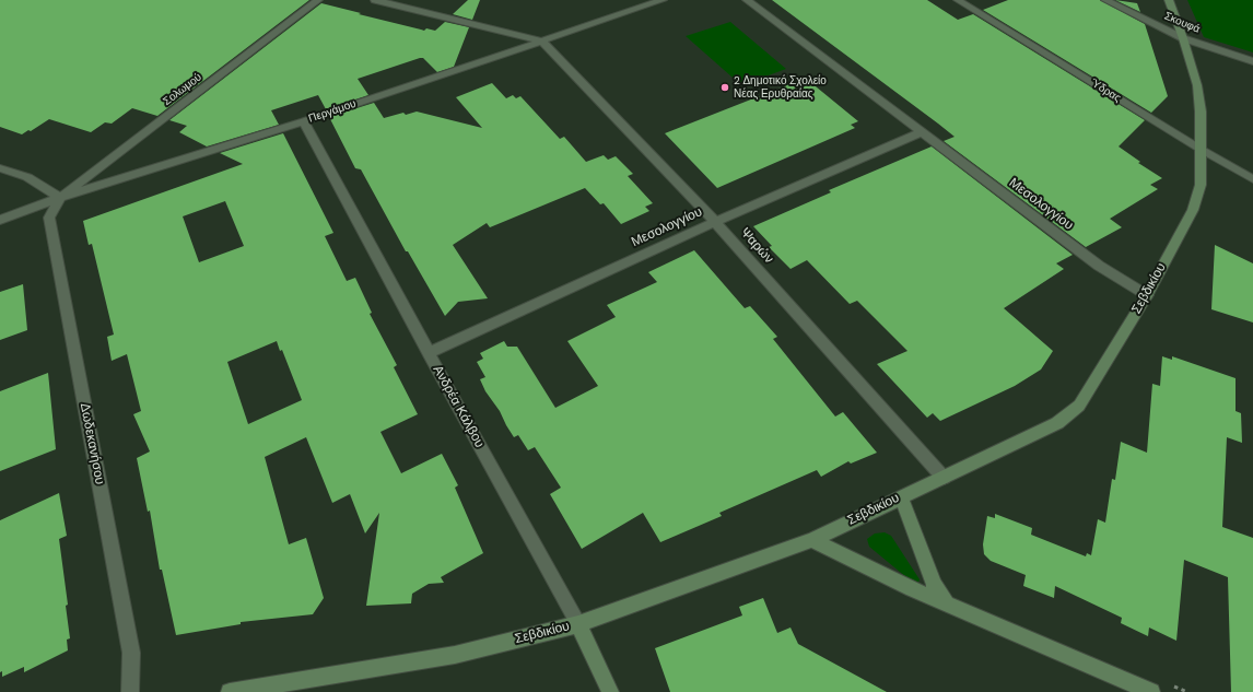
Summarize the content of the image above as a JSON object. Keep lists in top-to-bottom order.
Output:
{
  "streets": {
    "street": [
      "Σκουφά",
      "Σολωμού",
      "Ύδρας",
      "Περγάμου",
      "Μεσολογγίου",
      "Ψαρών",
      "Σεβδικίου",
      "Ανδρέα Κάλβου",
      "Δωδεκανήσου"
    ]
  },
  "crossings": [
    ["Σκουφά", "Σεβδικίου"],
    ["Σολωμού", "Περγάμου"],
    ["Σολωμού", "Δωδεκανήσου"],
    ["Ύδρας", "Σεβδικίου"],
    ["Περγάμου", "Ψαρών"],
    ["Περγάμου", "Ανδρέα Κάλβου"],
    ["Περγάμου", "Δωδεκανήσου"],
    ["Μεσολογγίου", "Ψαρών"],
    ["Μεσολογγίου", "Σεβδικίου"],
    ["Μεσολογγίου", "Ανδρέα Κάλβου"],
    ["Ψαρών", "Σεβδικίου"],
    ["Σεβδικίου", "Ανδρέα Κάλβου"]
  ],
  "places": ["2 Δημοτικό Σχολείο Νέας Ερυθραίας"]
}
